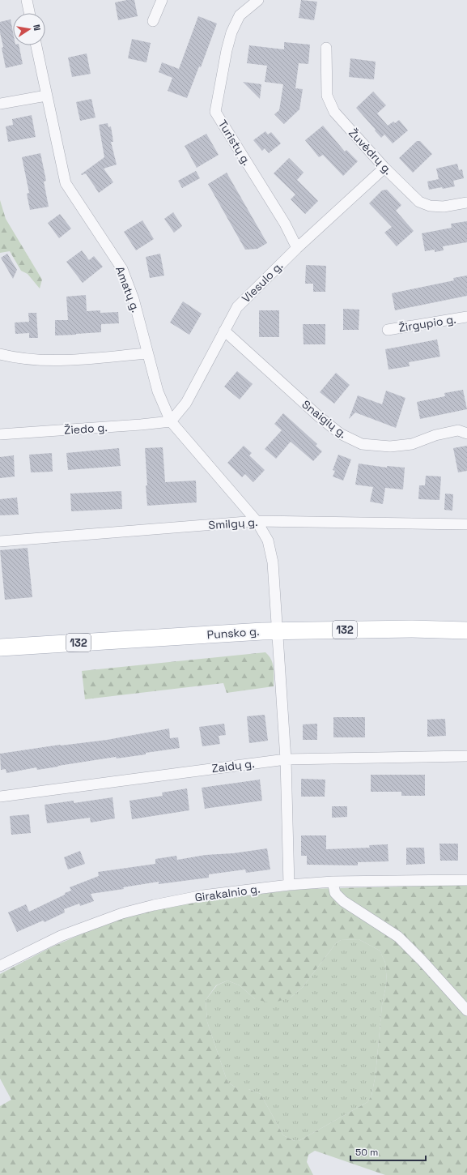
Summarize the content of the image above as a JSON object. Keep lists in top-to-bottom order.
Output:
{
  "streets": {
    "main road": ["132", "Punsko g."],
    "street": [
      "Turistų g.",
      "Žuvėdrų g.",
      "Viesulo g.",
      "Amatų g.",
      "Žirgupio g.",
      "Snaigių g.",
      "Žiedo g.",
      "Smilgų g.",
      "Zaidų g.",
      "Girakalnio g."
    ]
  },
  "crossings": [
    ["Turistų g.", "Viesulo g."],
    ["Žuvėdrų g.", "Viesulo g."],
    ["Viesulo g.", "Amatų g."],
    ["Viesulo g.", "Snaigių g."],
    ["Viesulo g.", "Žiedo g."],
    ["Amatų g.", "Žiedo g."],
    ["Amatų g.", "Smilgų g."],
    ["Amatų g.", "Punsko g."],
    ["Amatų g.", "Zaidų g."],
    ["Amatų g.", "Girakalnio g."]
  ],
  "scale_bar": "50 m",
  "north": "right"
}
